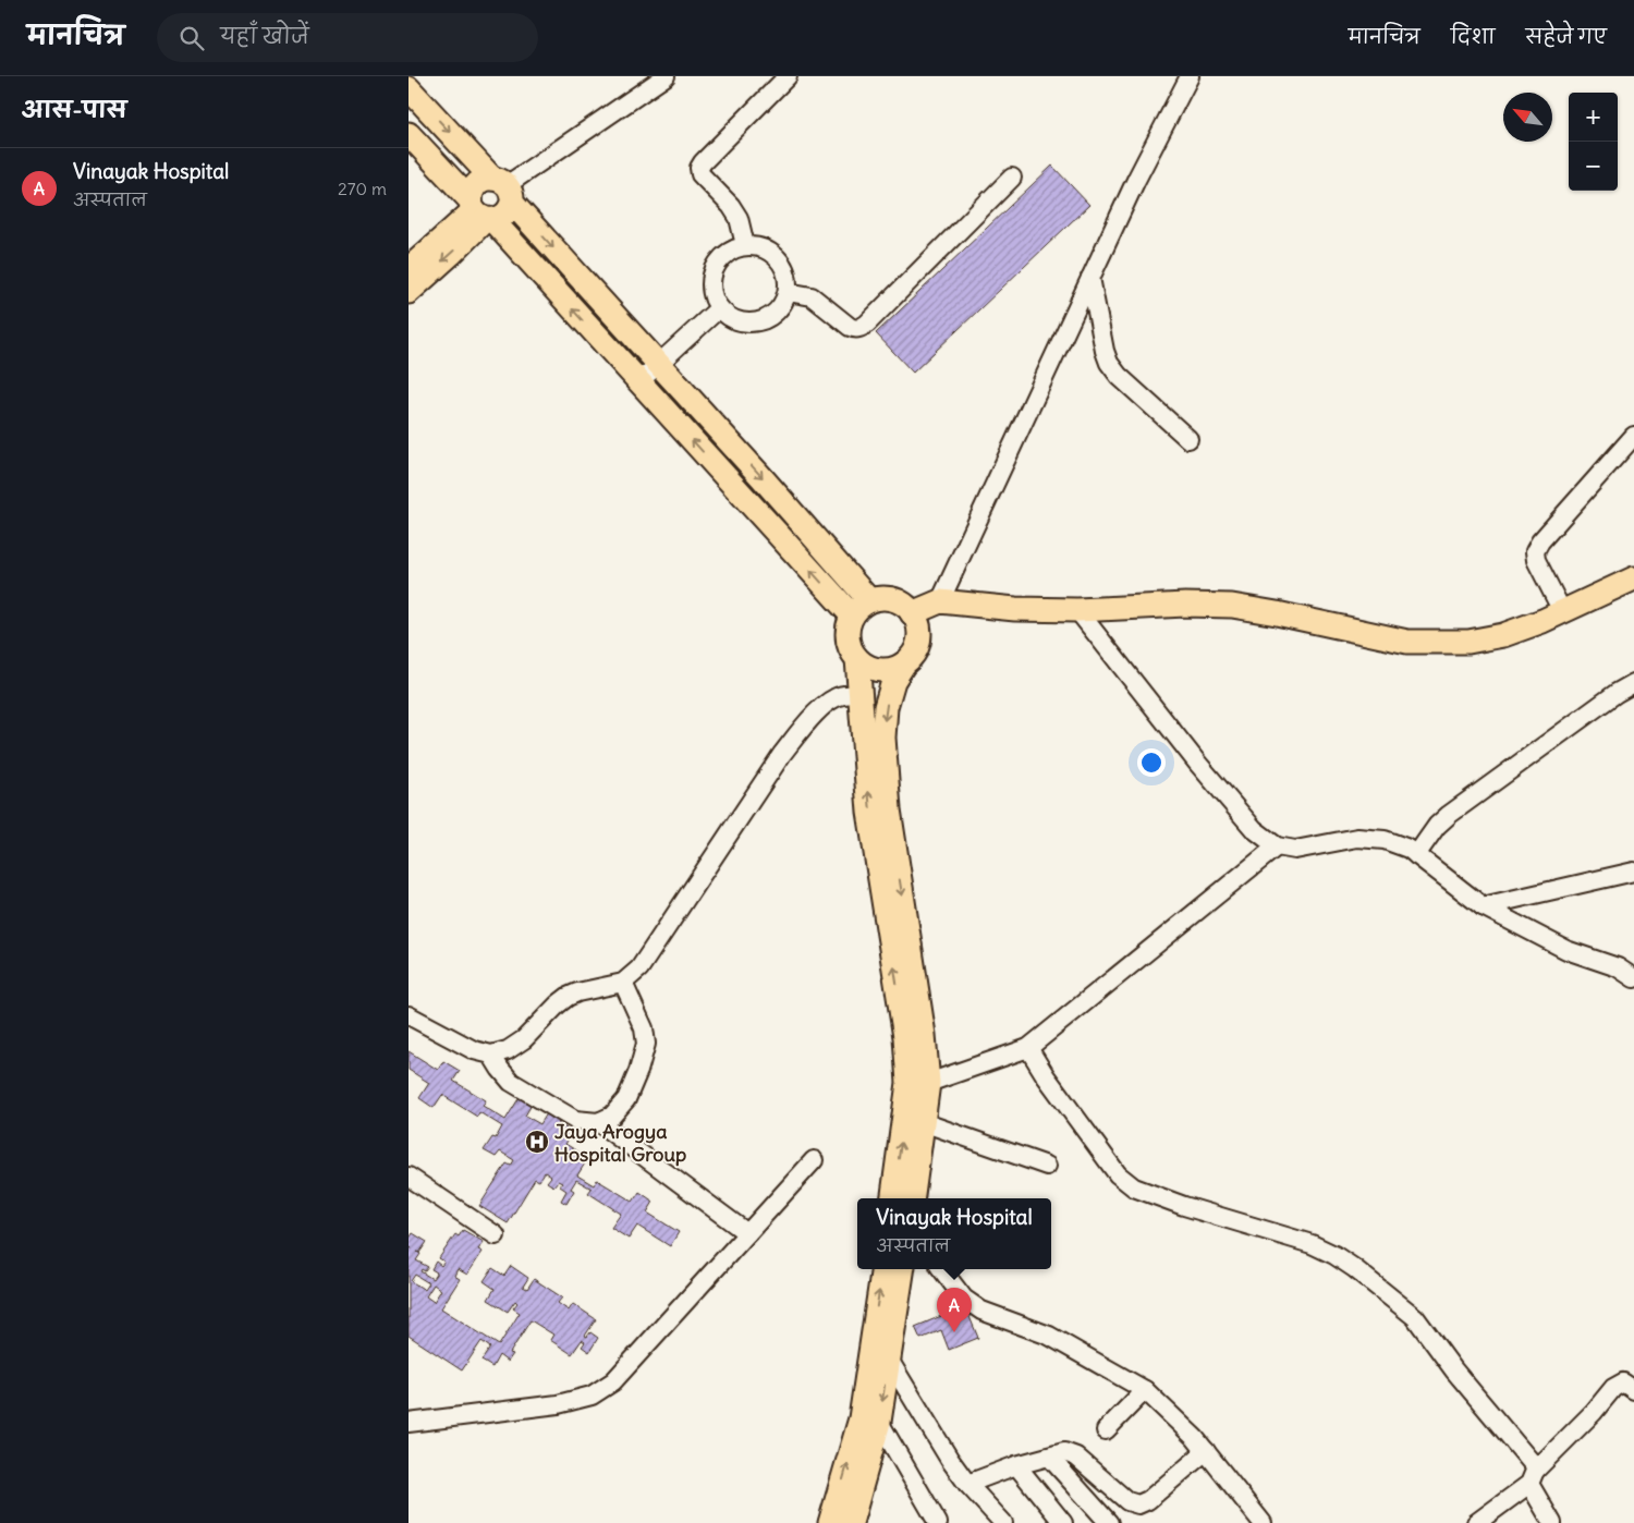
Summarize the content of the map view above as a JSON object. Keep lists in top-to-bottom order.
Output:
{
  "places": {
    "hospital": ["Jaya Arogya Hospital Group"]
  },
  "north": "top left",
  "page": {
    "header": "मानचित्र",
    "search": "यहाँ खोजें",
    "nav": ["मानचित्र", "दिशा", "सहेजे गए"],
    "heading": "आस-पास",
    "map_buttons": ["+", "−"],
    "list": [
      {
        "mark": "A",
        "name": "Vinayak Hospital",
        "note": "अस्पताल",
        "value": "270 m"
      }
    ],
    "popup": ["Vinayak Hospital", "अस्पताल"],
    "pins": "A"
  }
}
